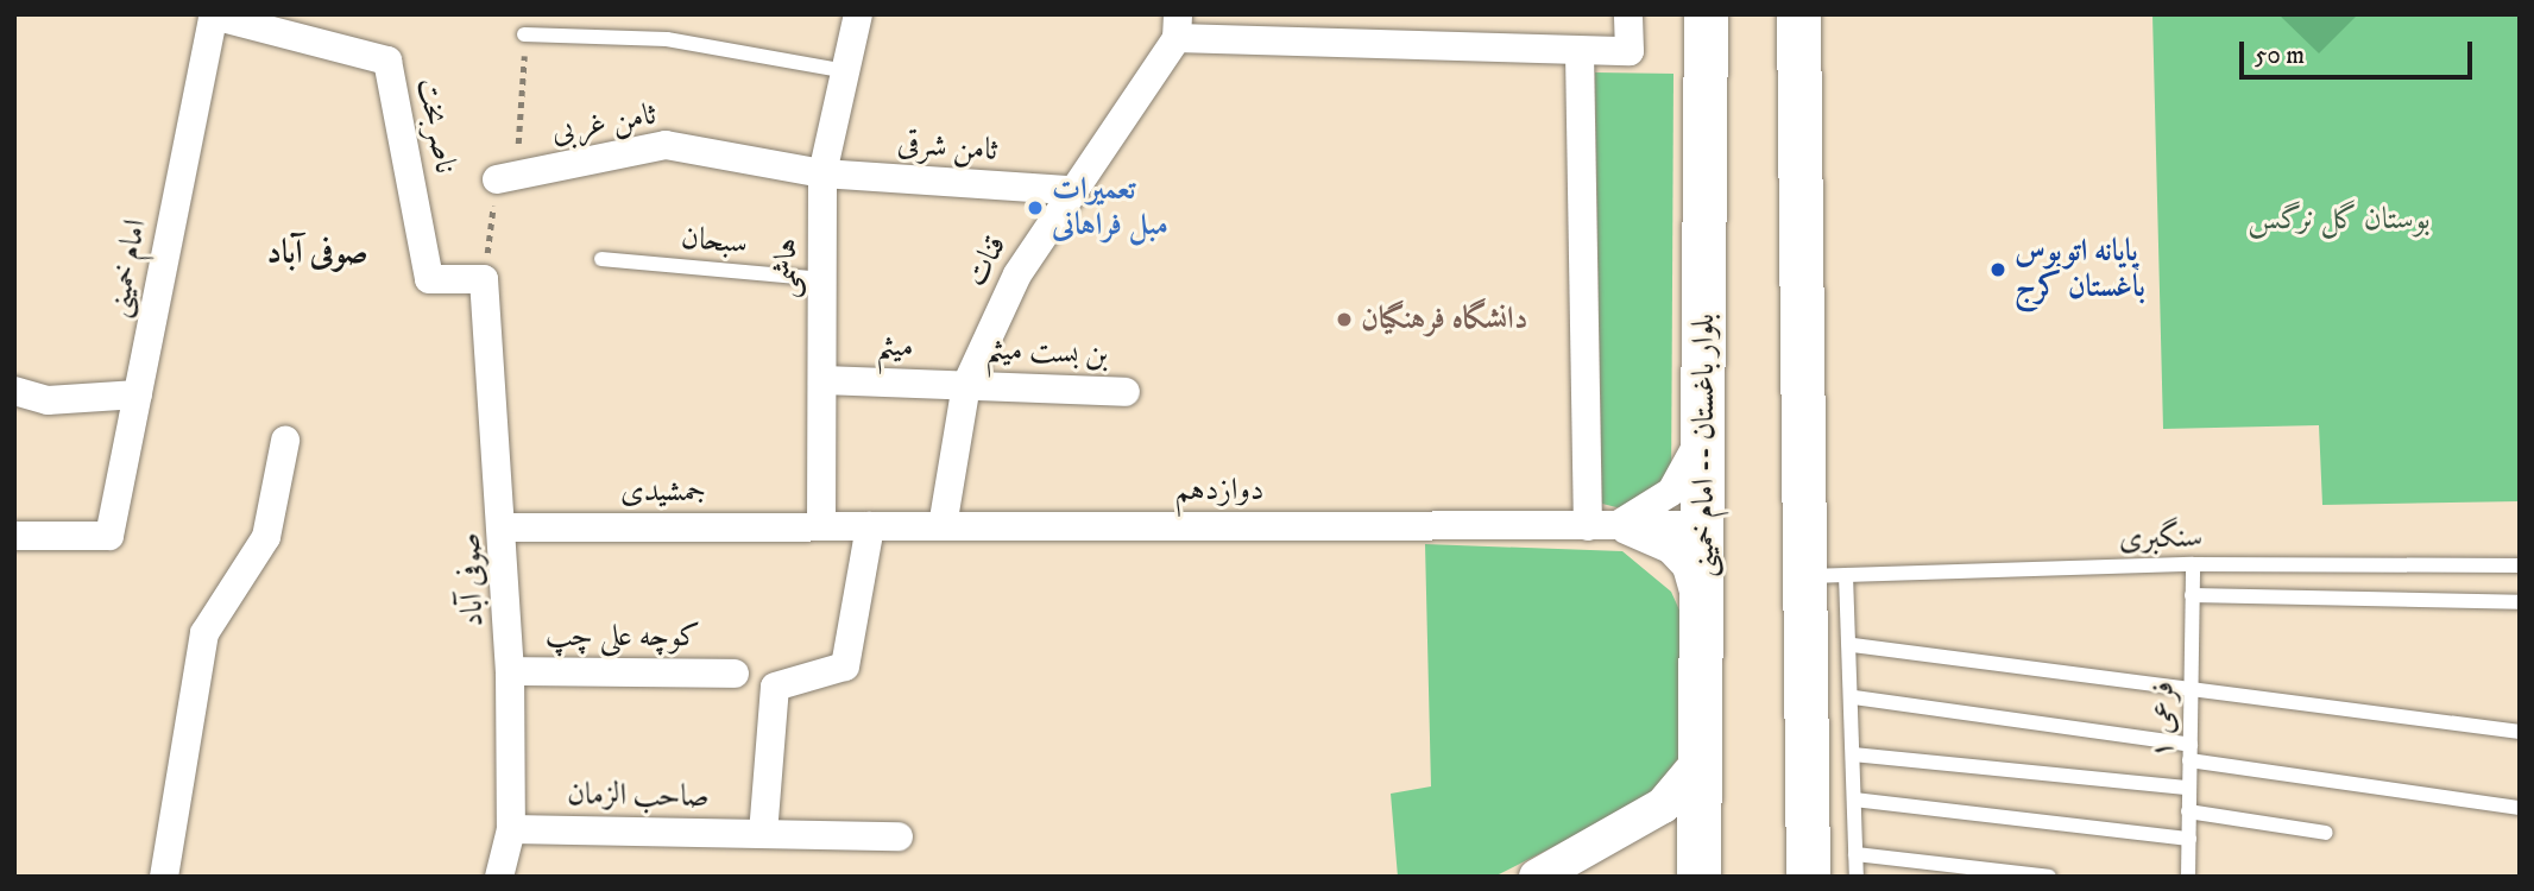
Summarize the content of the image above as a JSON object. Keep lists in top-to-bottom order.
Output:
{
  "streets": {
    "main road": ["بلوار باغستان -- امام خمینی"],
    "street": [
      "ثامن غربی",
      "ناصربخت",
      "ثامن شرقی",
      "قنات",
      "امام خمینی",
      "هاشمی",
      "میثم",
      "بن بست میثم",
      "دوازدهم",
      "جمشیدی",
      "صوفی آباد",
      "کوچه علی چپ",
      "صاحب الزمان"
    ],
    "lane": ["سبحان", "سنگبری", "۱ فرعی"]
  },
  "crossings": [
    ["ثامن غربی", "ثامن شرقی"],
    ["ثامن غربی", "هاشمی"],
    ["ناصربخت", "امام خمینی"],
    ["ناصربخت", "صوفی آباد"],
    ["ثامن شرقی", "قنات"],
    ["ثامن شرقی", "هاشمی"],
    ["سبحان", "هاشمی"],
    ["قنات", "میثم"],
    ["قنات", "بن بست میثم"],
    ["قنات", "دوازدهم"],
    ["هاشمی", "میثم"],
    ["هاشمی", "دوازدهم"],
    ["هاشمی", "جمشیدی"],
    ["میثم", "بن بست میثم"],
    ["بلوار باغستان -- امام خمینی", "دوازدهم"],
    ["دوازدهم", "جمشیدی"],
    ["جمشیدی", "صوفی آباد"],
    ["سنگبری", "۱ فرعی"],
    ["صوفی آباد", "کوچه علی چپ"],
    ["صوفی آباد", "صاحب الزمان"]
  ],
  "districts": ["صوفی آباد"],
  "parks": ["بوستان گل نرگس"],
  "places": ["تعمیرات مبل فراهانی", "پایانه اتوبوس باغستان کرج", "دانشگاه فرهنگیان"],
  "scale_bar": "50 m"
}
